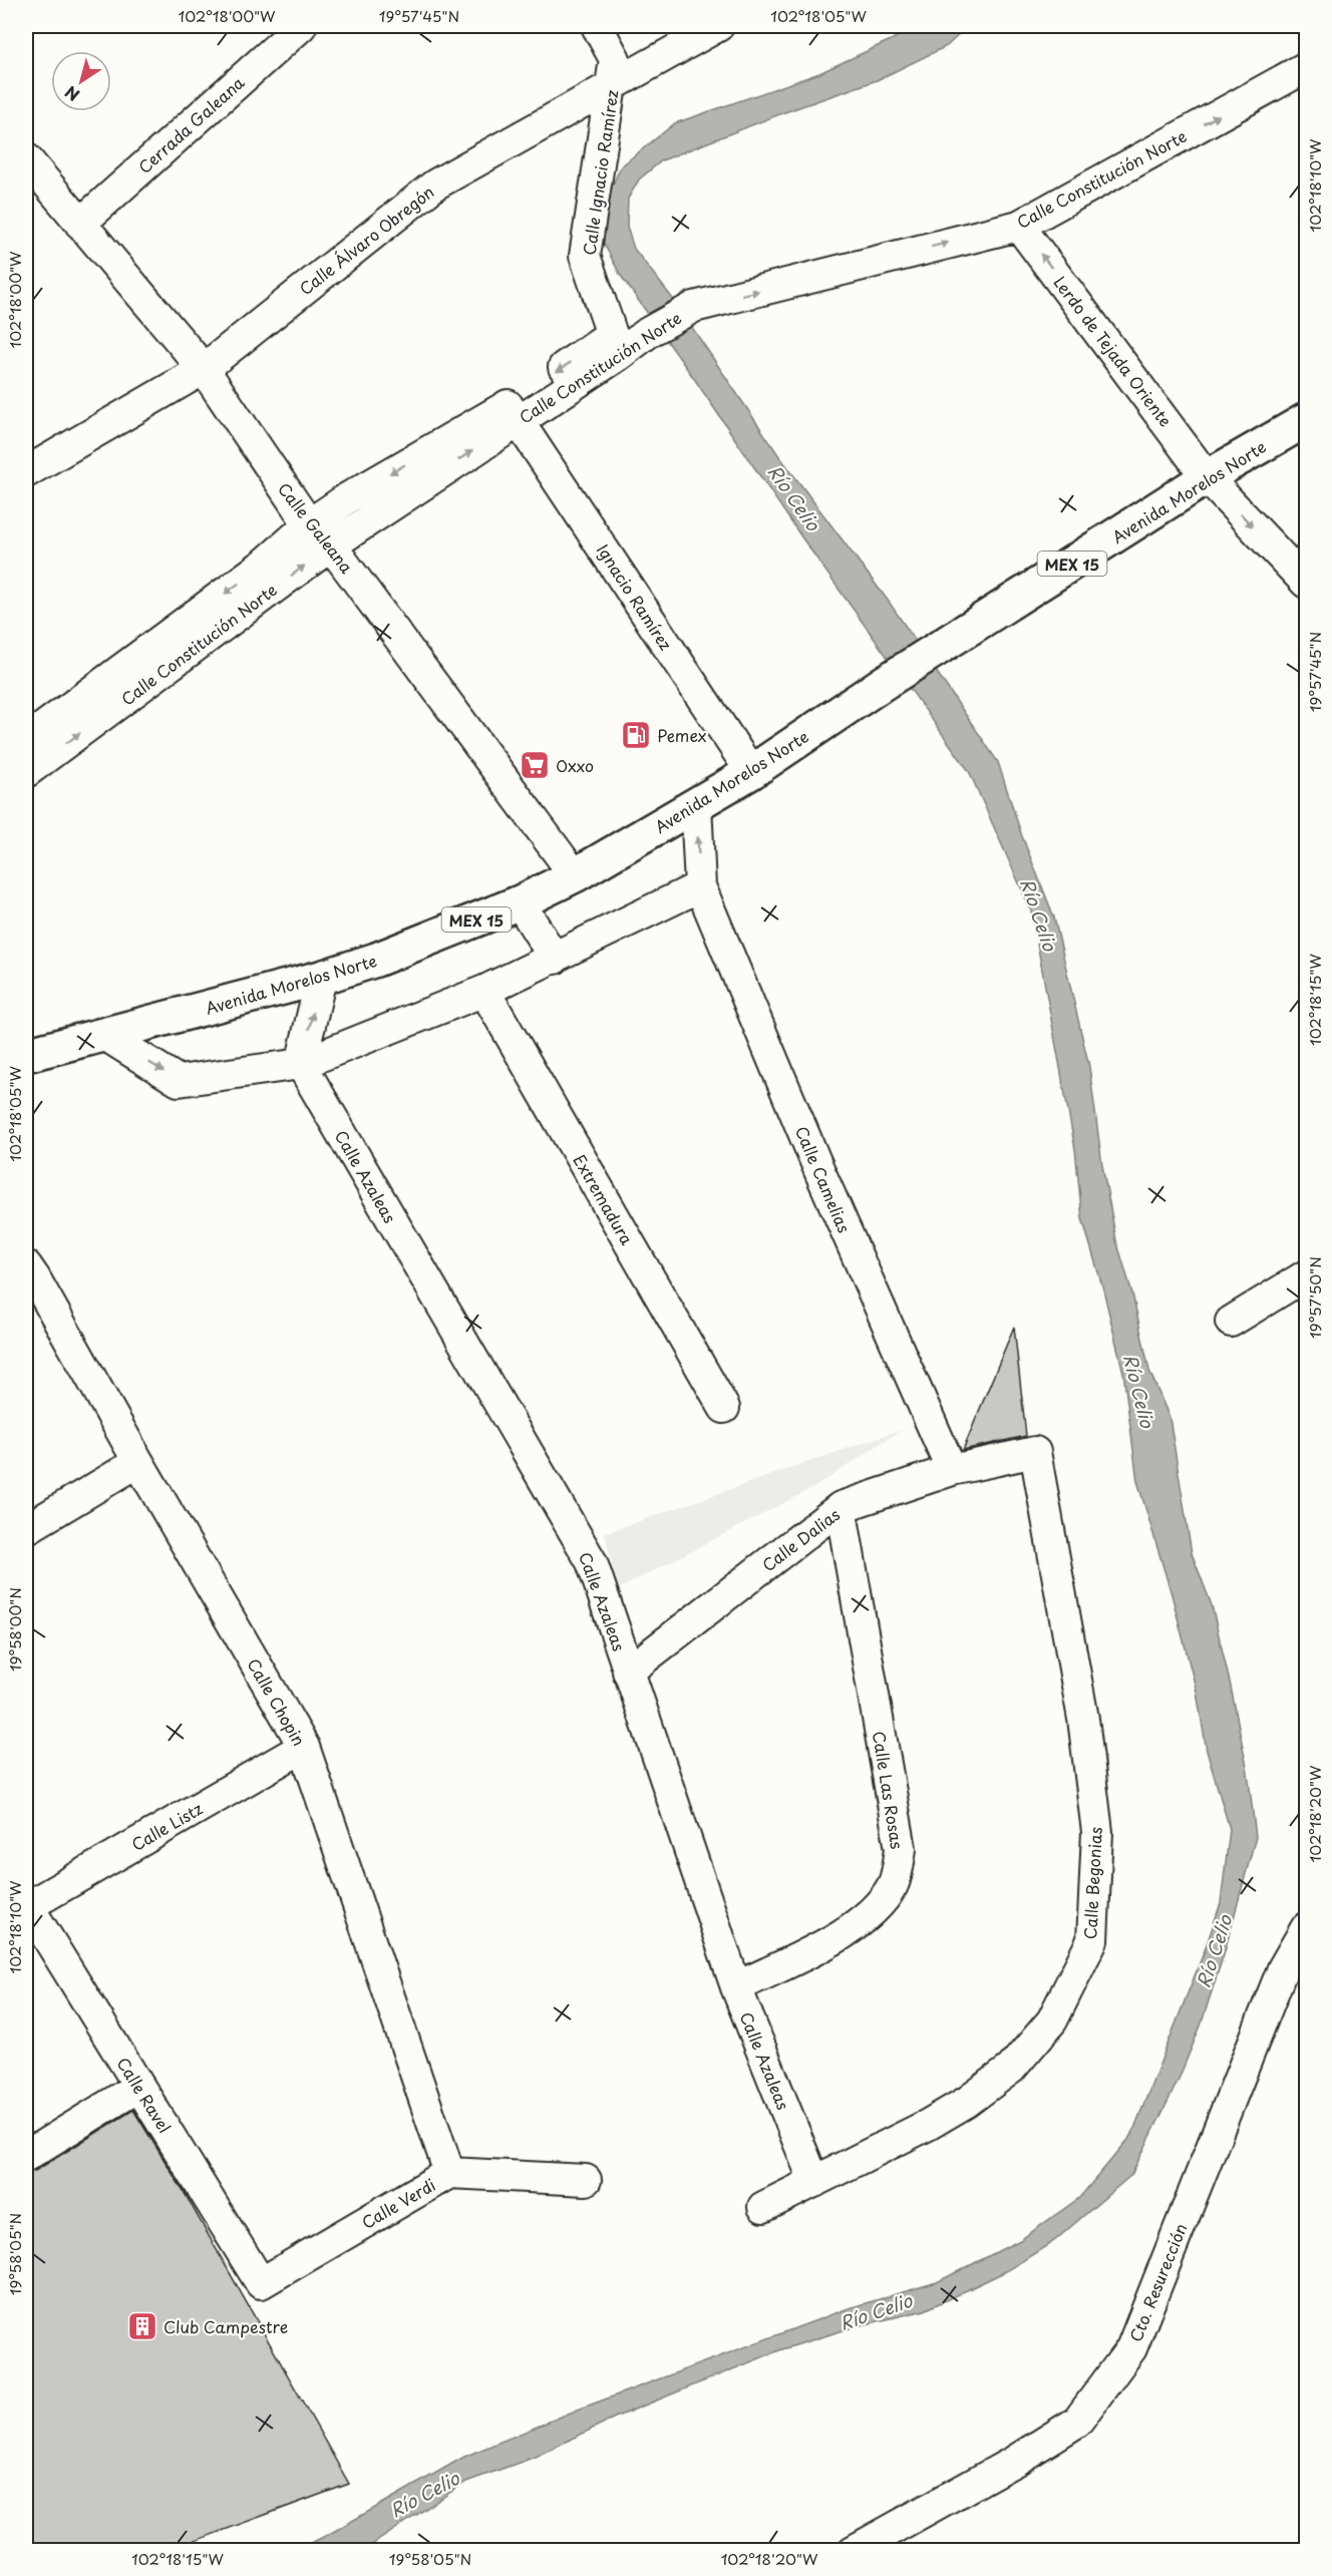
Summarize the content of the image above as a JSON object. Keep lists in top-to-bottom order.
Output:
{
  "streets": {
    "main road": ["Avenida Morelos Norte", "MEX 15"],
    "street": [
      "Cerrada Galeana",
      "Calle Ignacio Ramírez",
      "Calle Constitución Norte",
      "Calle Álvaro Obregón",
      "Lerdo de Tejada Oriente",
      "Calle Galeana",
      "Ignacio Ramírez",
      "Calle Azaleas",
      "Calle Camelias",
      "Extremadura",
      "Calle Dalias",
      "Calle Chopin",
      "Calle Las Rosas",
      "Calle Listz",
      "Calle Begonias",
      "Calle Ravel",
      "Calle Verdi",
      "Cto. Resurección"
    ]
  },
  "crossings": [
    ["Cerrada Galeana", "Calle Galeana"],
    ["Calle Ignacio Ramírez", "Calle Constitución Norte"],
    ["Calle Ignacio Ramírez", "Calle Álvaro Obregón"],
    ["Calle Constitución Norte", "Lerdo de Tejada Oriente"],
    ["Calle Constitución Norte", "Calle Galeana"],
    ["Calle Constitución Norte", "Ignacio Ramírez"],
    ["Calle Álvaro Obregón", "Calle Galeana"],
    ["Lerdo de Tejada Oriente", "Avenida Morelos Norte"],
    ["Avenida Morelos Norte", "Calle Galeana"],
    ["Avenida Morelos Norte", "Ignacio Ramírez"],
    ["Avenida Morelos Norte", "Calle Camelias"],
    ["Calle Azaleas", "Calle Dalias"],
    ["Calle Azaleas", "Calle Las Rosas"],
    ["Calle Azaleas", "Calle Begonias"],
    ["Calle Camelias", "Calle Dalias"],
    ["Calle Dalias", "Calle Las Rosas"],
    ["Calle Dalias", "Calle Begonias"],
    ["Calle Chopin", "Calle Listz"],
    ["Calle Chopin", "Calle Verdi"],
    ["Calle Listz", "Calle Ravel"],
    ["Calle Ravel", "Calle Verdi"]
  ],
  "water": ["Río Celio"],
  "places": {
    "fuel station": ["Pemex"],
    "supermarket": ["Oxxo"],
    "building": ["Club Campestre"]
  },
  "north": "bottom left",
  "coordinates": [
    "102°18'00\"W",
    "19°57'45\"N",
    "102°18'05\"W",
    "102°18'10\"W",
    "102°18'15\"W",
    "19°57'50\"N",
    "19°58'00\"N",
    "102°18'20\"W",
    "19°58'05\"N"
  ]
}
